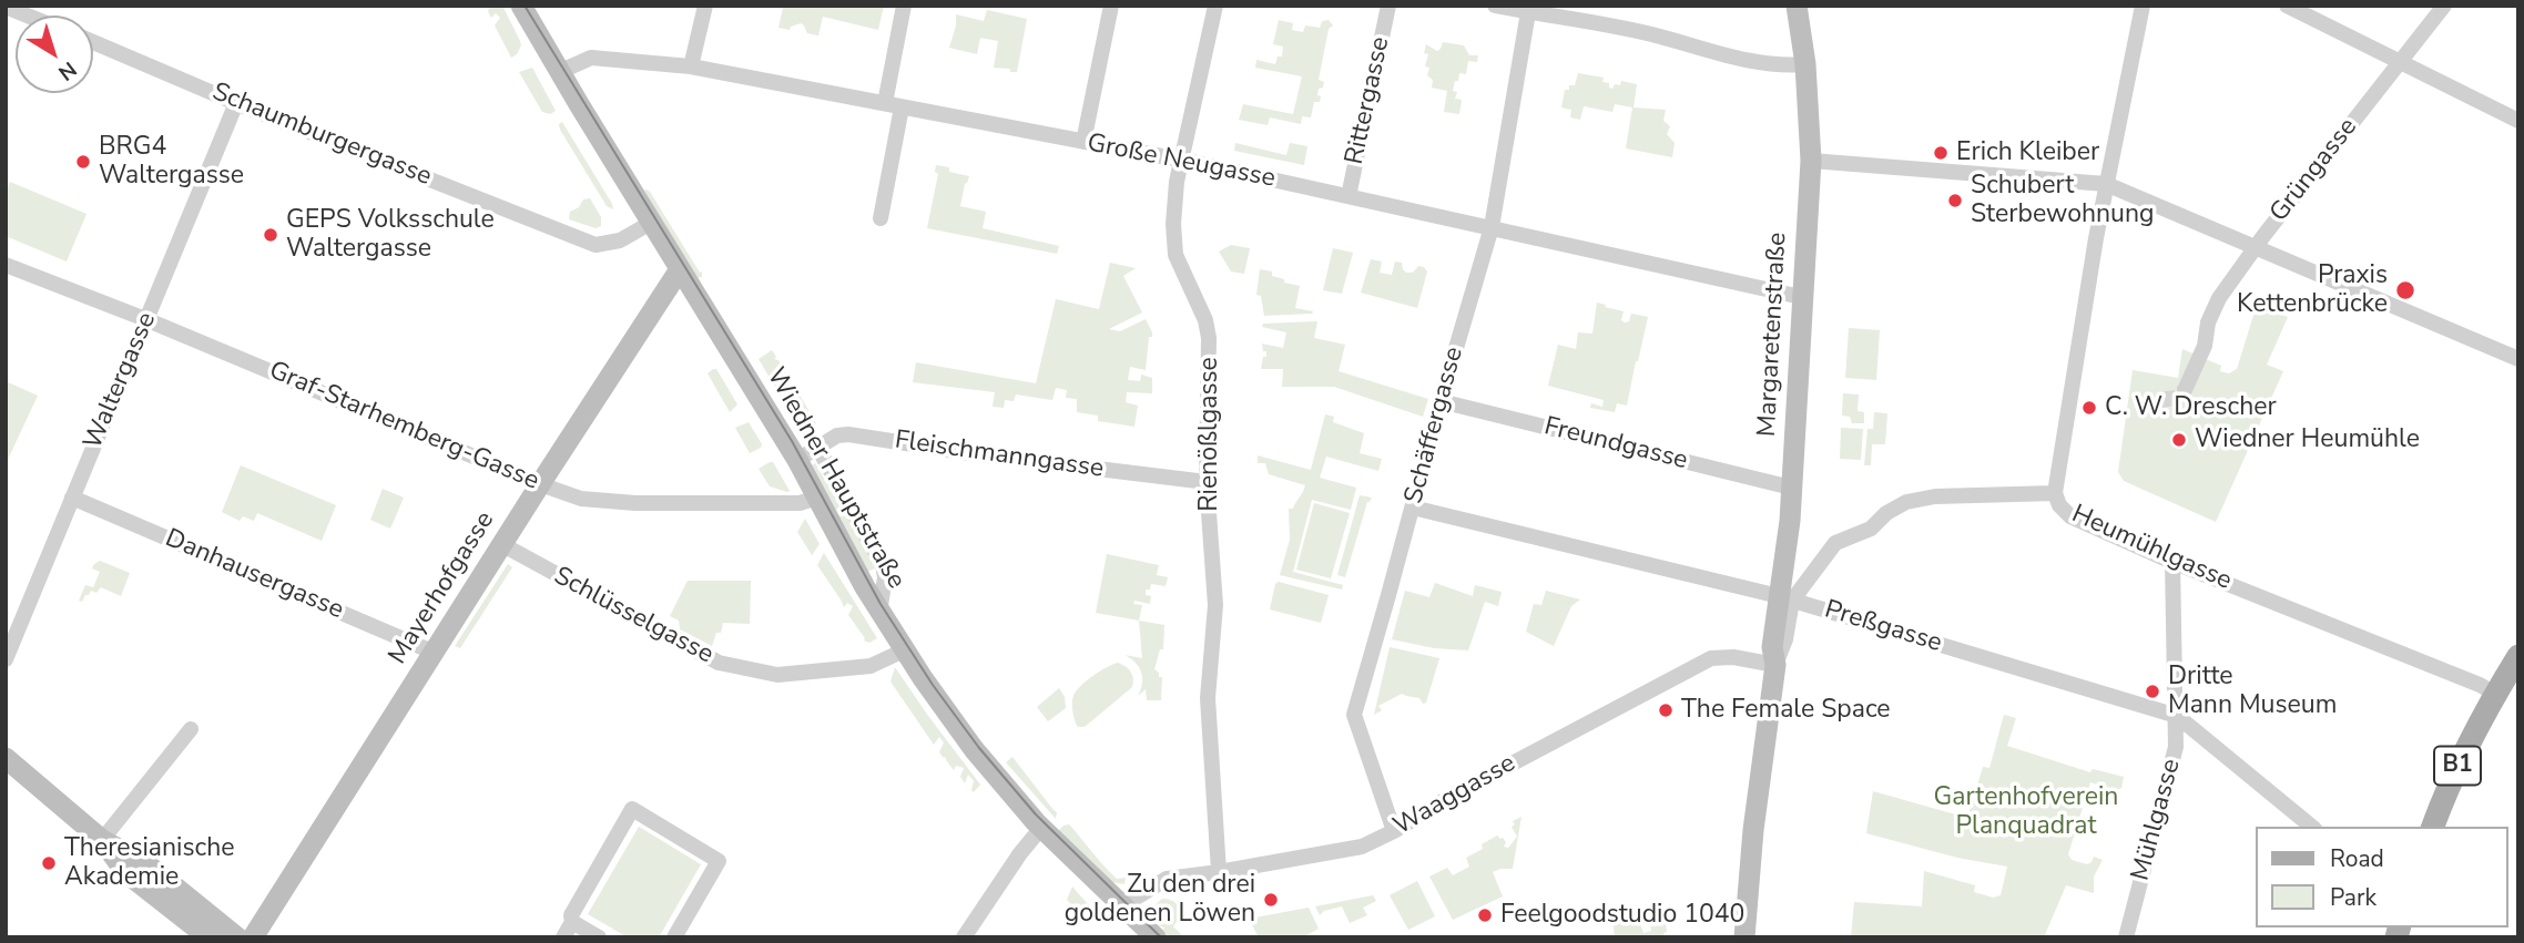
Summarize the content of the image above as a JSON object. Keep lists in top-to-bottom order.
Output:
{
  "streets": {
    "main road": ["B1"],
    "street": [
      "Rittergasse",
      "Schaumburgergasse",
      "Große Neugasse",
      "Grüngasse",
      "Margaretenstraße",
      "Waltergasse",
      "Schäffergasse",
      "Graf-Starhemberg-Gasse",
      "Rienößlgasse",
      "Freundgasse",
      "Fleischmanngasse",
      "Wiedner Hauptstraße",
      "Heumühlgasse",
      "Danhausergasse",
      "Mayerhofgasse",
      "Schlüsselgasse",
      "Preßgasse",
      "Waaggasse",
      "Mühlgasse"
    ]
  },
  "crossings": [
    ["Rittergasse", "Große Neugasse"],
    ["Schaumburgergasse", "Waltergasse"],
    ["Schaumburgergasse", "Wiedner Hauptstraße"],
    ["Große Neugasse", "Margaretenstraße"],
    ["Große Neugasse", "Schäffergasse"],
    ["Große Neugasse", "Rienößlgasse"],
    ["Große Neugasse", "Wiedner Hauptstraße"],
    ["Margaretenstraße", "Freundgasse"],
    ["Margaretenstraße", "Heumühlgasse"],
    ["Margaretenstraße", "Preßgasse"],
    ["Margaretenstraße", "Waaggasse"],
    ["Waltergasse", "Graf-Starhemberg-Gasse"],
    ["Waltergasse", "Danhausergasse"],
    ["Schäffergasse", "Freundgasse"],
    ["Schäffergasse", "Preßgasse"],
    ["Schäffergasse", "Waaggasse"],
    ["Graf-Starhemberg-Gasse", "Wiedner Hauptstraße"],
    ["Graf-Starhemberg-Gasse", "Mayerhofgasse"],
    ["Rienößlgasse", "Fleischmanngasse"],
    ["Rienößlgasse", "Waaggasse"],
    ["Fleischmanngasse", "Wiedner Hauptstraße"],
    ["Wiedner Hauptstraße", "Mayerhofgasse"],
    ["Wiedner Hauptstraße", "Schlüsselgasse"],
    ["Wiedner Hauptstraße", "Waaggasse"],
    ["Heumühlgasse", "Preßgasse"],
    ["Heumühlgasse", "B1"],
    ["Heumühlgasse", "Mühlgasse"],
    ["Danhausergasse", "Mayerhofgasse"],
    ["Mayerhofgasse", "Schlüsselgasse"],
    ["Preßgasse", "Mühlgasse"]
  ],
  "parks": ["Gartenhofverein Planquadrat"],
  "places": [
    "Erich Kleiber",
    "BRG4 Waltergasse",
    "Schubert Sterbewohnung",
    "GEPS Volksschule Waltergasse",
    "Praxis Kettenbrücke",
    "C. W. Drescher",
    "Wiedner Heumühle",
    "Dritte Mann Museum",
    "The Female Space",
    "Theresianische Akademie",
    "Zu den drei goldenen Löwen",
    "Feelgoodstudio 1040"
  ],
  "legend": ["Road", "Park"],
  "north": "bottom right"
}
